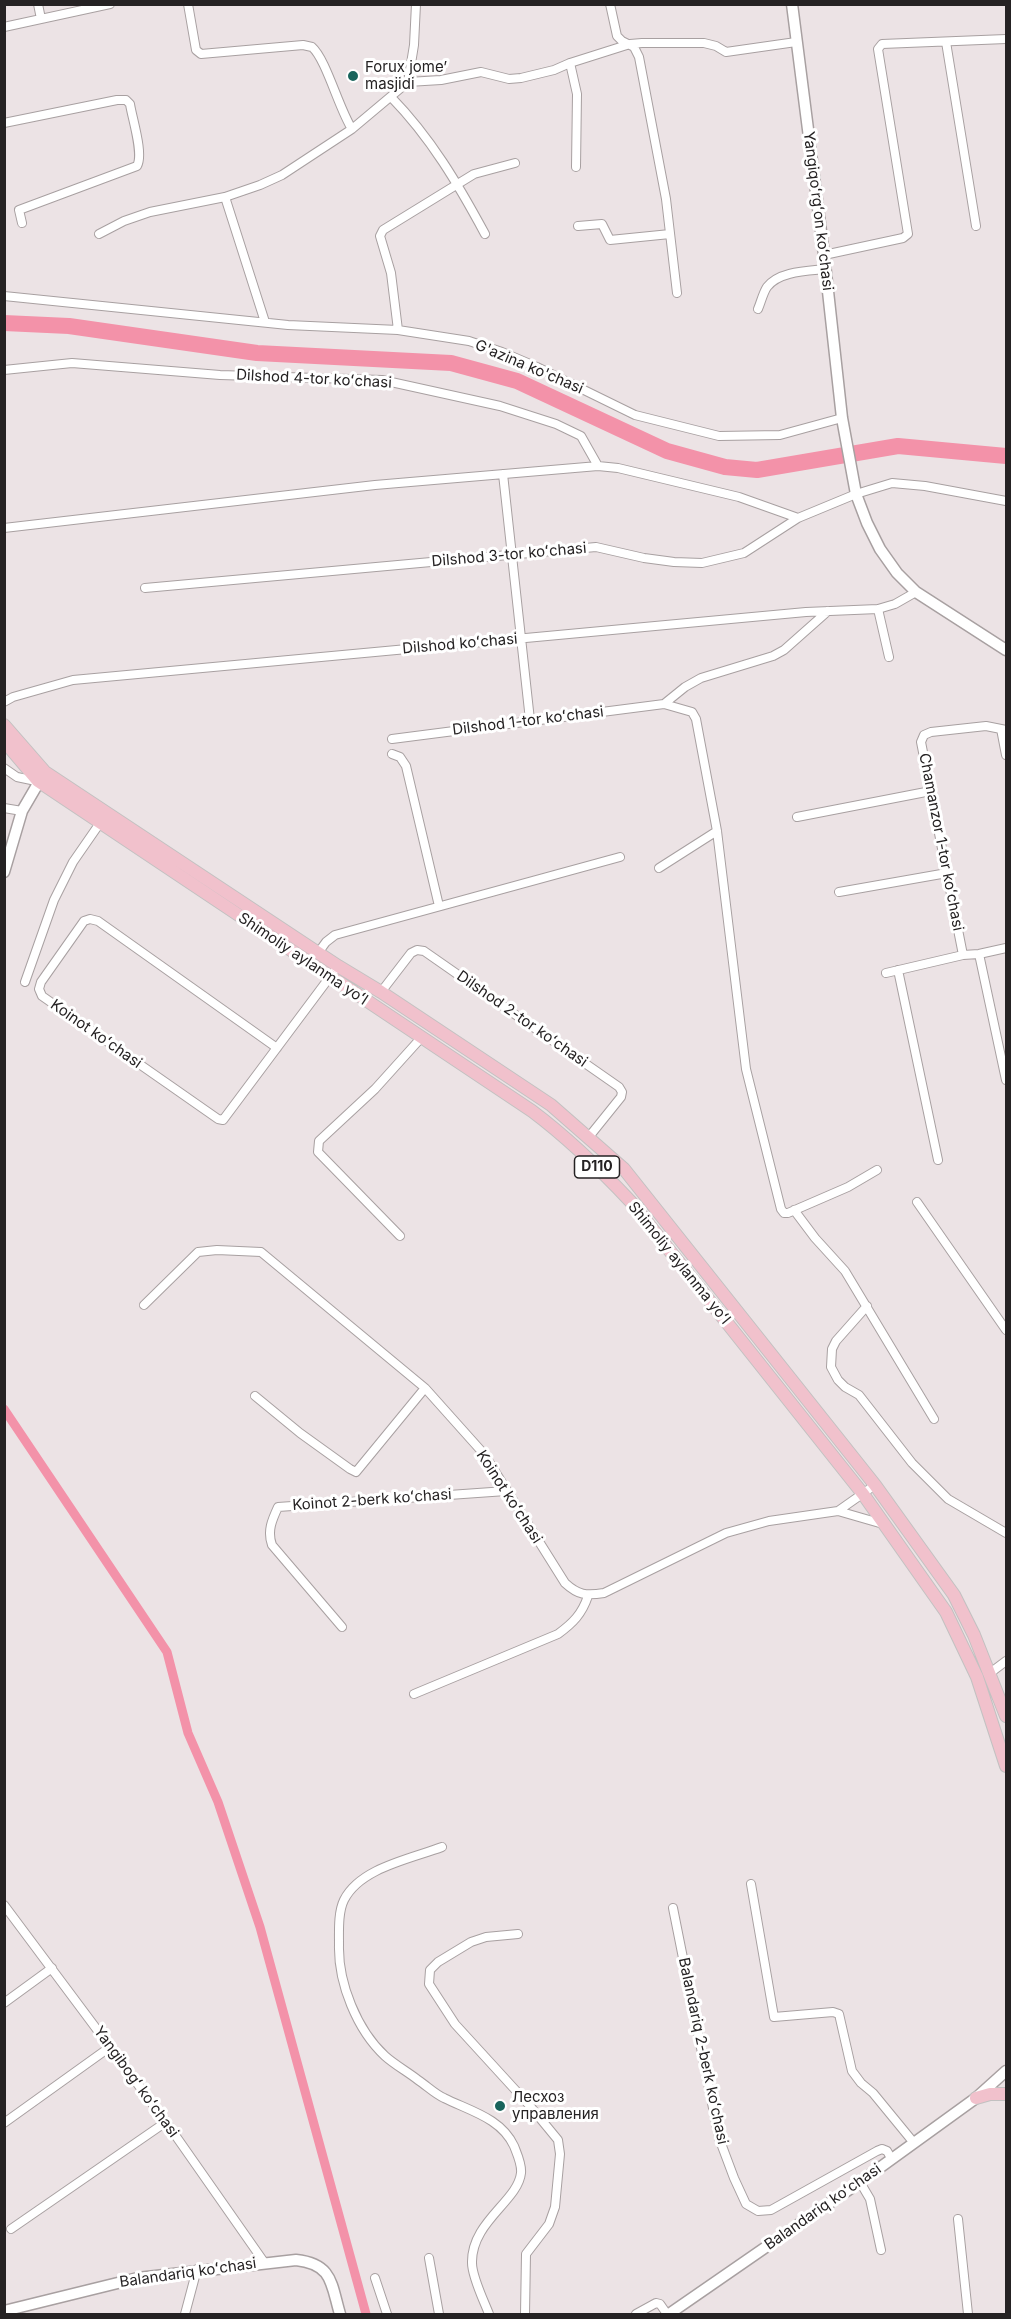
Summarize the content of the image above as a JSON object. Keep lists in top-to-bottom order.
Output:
{
  "streets": {
    "main road": ["Shimoliy aylanma yoʻl", "D110"],
    "street": [
      "Yangiqoʻrgʻon koʻchasi",
      "G'azina ko'chasi",
      "Dilshod 4-tor koʻchasi",
      "Dilshod 3-tor koʻchasi",
      "Dilshod koʻchasi",
      "Dilshod 1-tor koʻchasi",
      "Chamanzor 1-tor koʻchasi",
      "Dilshod 2-tor koʻchasi",
      "Koinot koʻchasi",
      "Koinot 2-berk koʻchasi",
      "Balandariq 2-berk koʻchasi",
      "Yangibogʻ koʻchasi",
      "Balandariq koʻchasi"
    ]
  },
  "crossings": [
    ["Yangiqoʻrgʻon koʻchasi", "G'azina ko'chasi"],
    ["Yangiqoʻrgʻon koʻchasi", "Dilshod 3-tor koʻchasi"],
    ["Yangiqoʻrgʻon koʻchasi", "Dilshod koʻchasi"],
    ["Shimoliy aylanma yoʻl", "Dilshod 2-tor koʻchasi"],
    ["Shimoliy aylanma yoʻl", "Koinot koʻchasi"],
    ["Koinot koʻchasi", "Koinot 2-berk koʻchasi"],
    ["Balandariq 2-berk koʻchasi", "Balandariq koʻchasi"],
    ["Yangibogʻ koʻchasi", "Balandariq koʻchasi"]
  ],
  "places": ["Forux jome’ masjidi", "Лесхоз управления"]
}
